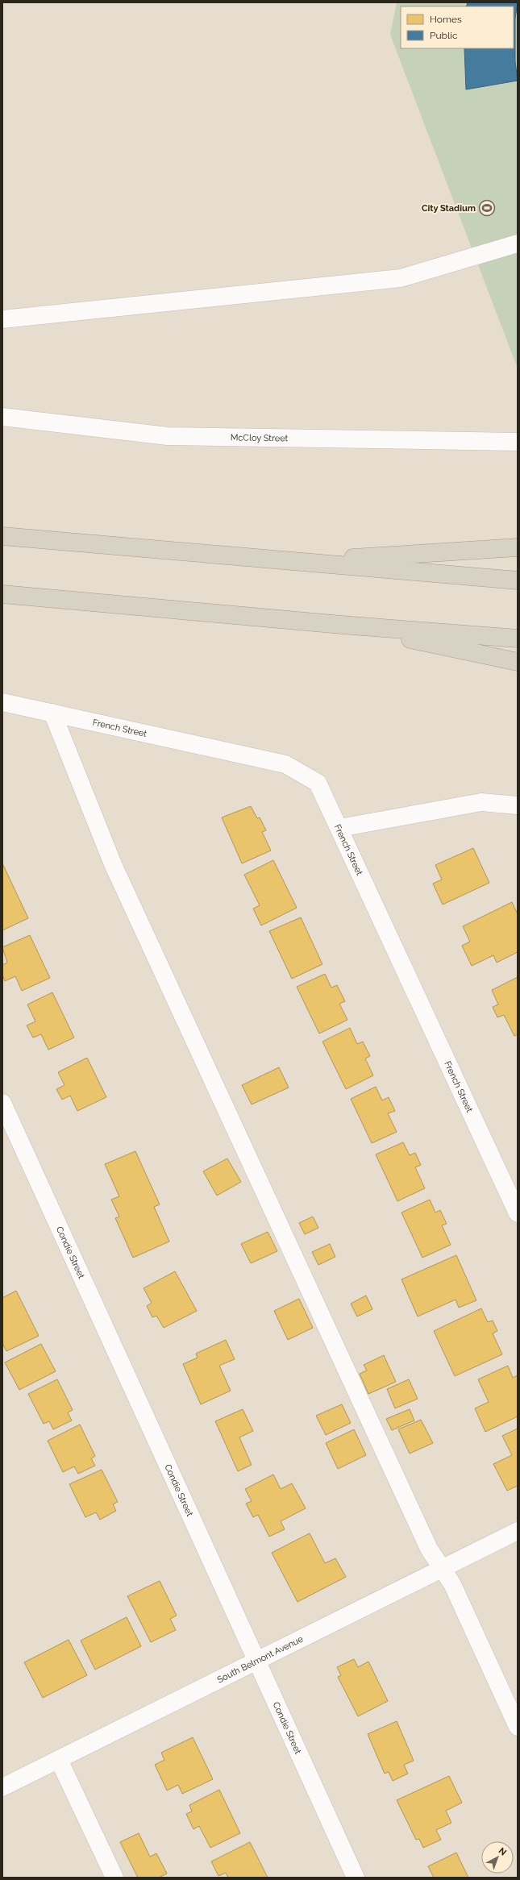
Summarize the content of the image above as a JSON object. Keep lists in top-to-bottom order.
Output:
{
  "streets": {
    "street": [
      "McCloy Street",
      "French Street",
      "Condie Street",
      "South Belmont Avenue"
    ]
  },
  "crossings": [
    ["Condie Street", "South Belmont Avenue"]
  ],
  "places": {
    "sports": ["City Stadium"]
  },
  "legend": ["Homes", "Public"],
  "north": "top right"
}
